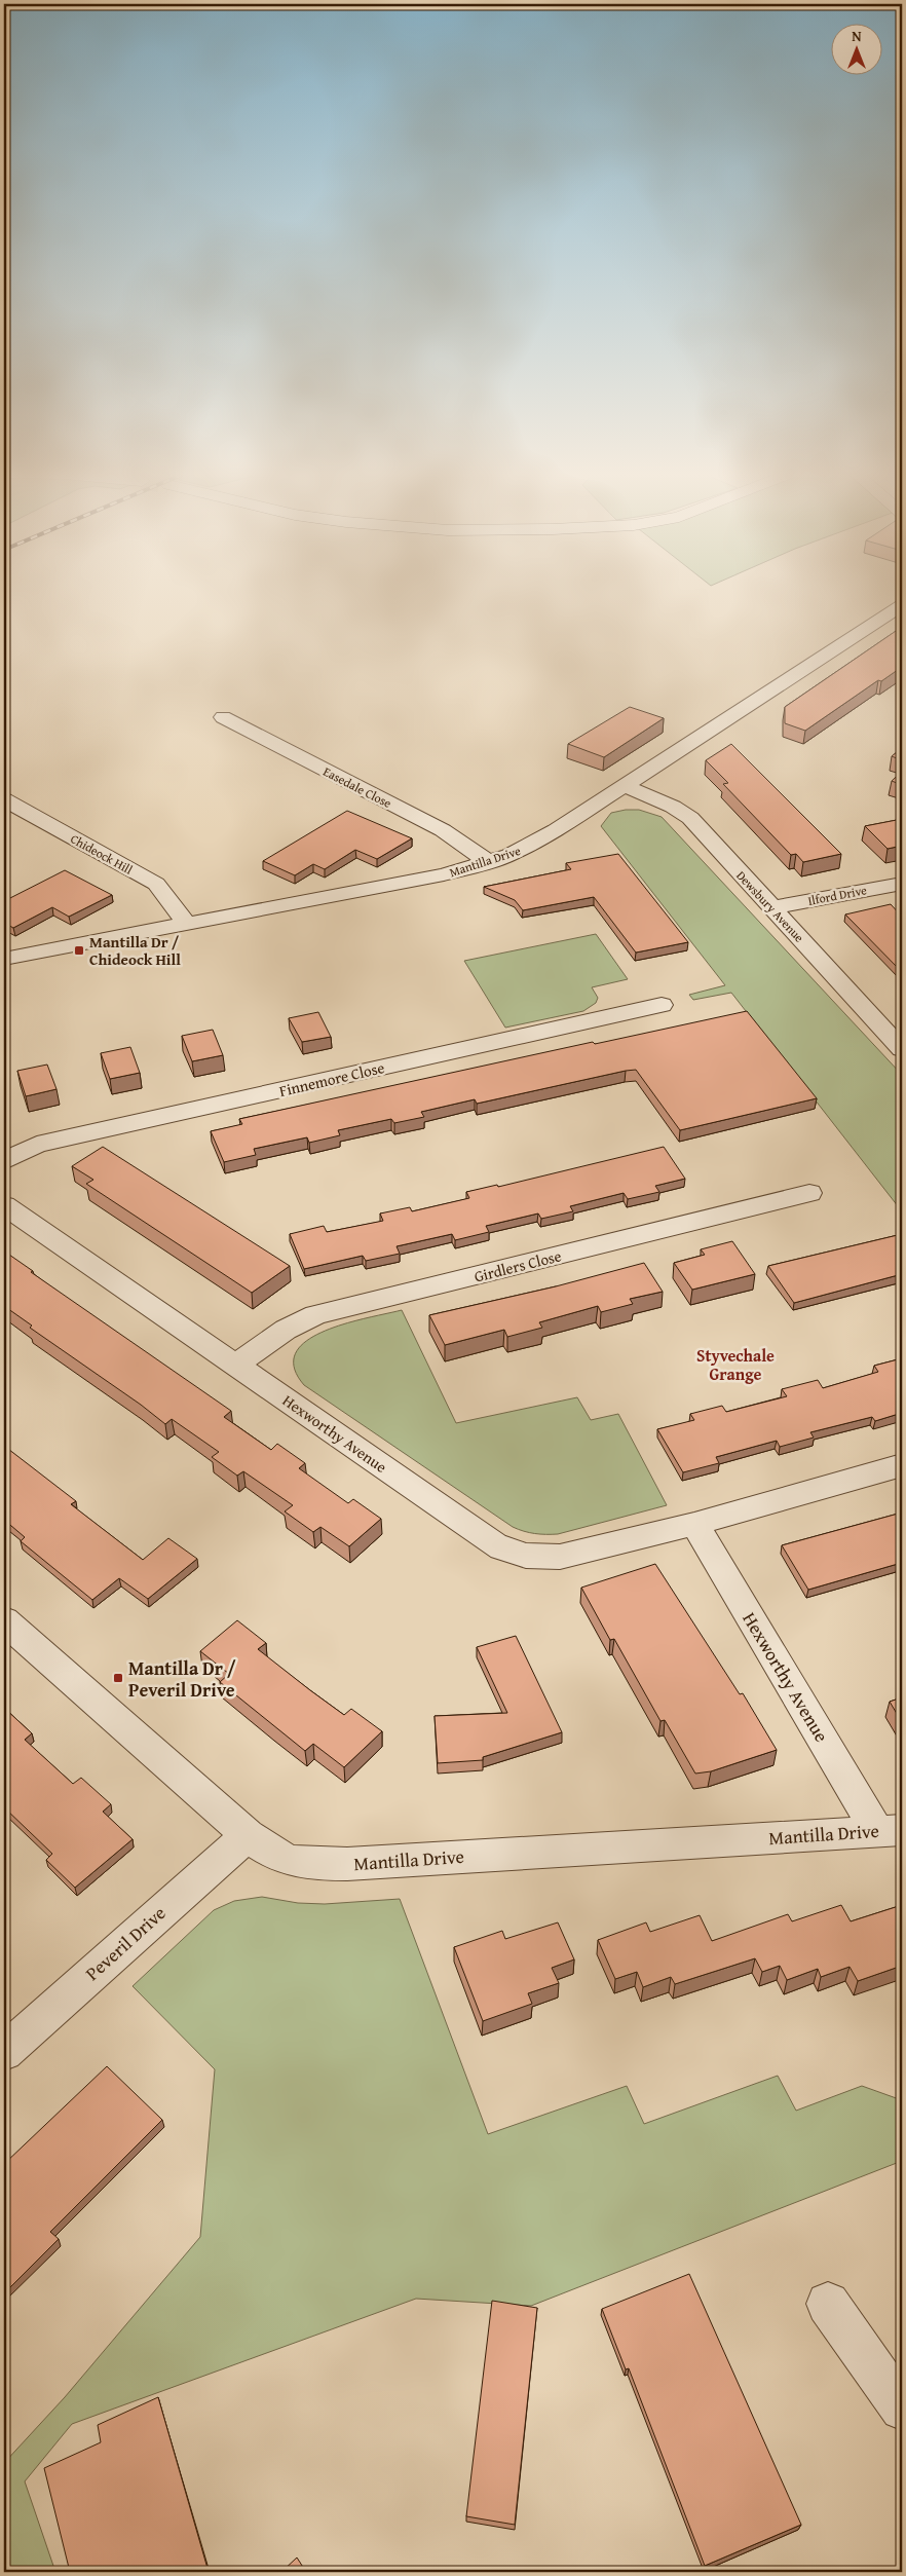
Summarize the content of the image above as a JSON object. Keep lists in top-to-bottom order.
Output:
{
  "streets": {
    "street": [
      "Easedale Close",
      "Chideock Hill",
      "Mantilla Drive",
      "Ilford Drive",
      "Dewsbury Avenue",
      "Finnemore Close",
      "Girdlers Close",
      "Hexworthy Avenue",
      "Peveril Drive"
    ]
  },
  "crossings": [
    ["Easedale Close", "Mantilla Drive"],
    ["Chideock Hill", "Mantilla Drive"],
    ["Mantilla Drive", "Dewsbury Avenue"],
    ["Mantilla Drive", "Hexworthy Avenue"],
    ["Mantilla Drive", "Peveril Drive"],
    ["Ilford Drive", "Dewsbury Avenue"],
    ["Girdlers Close", "Hexworthy Avenue"]
  ],
  "districts": ["Styvechale Grange"],
  "places": {
    "transit": ["Mantilla Dr / Chideock Hill", "Mantilla Dr / Peveril Drive"]
  },
  "north": "top"
}
